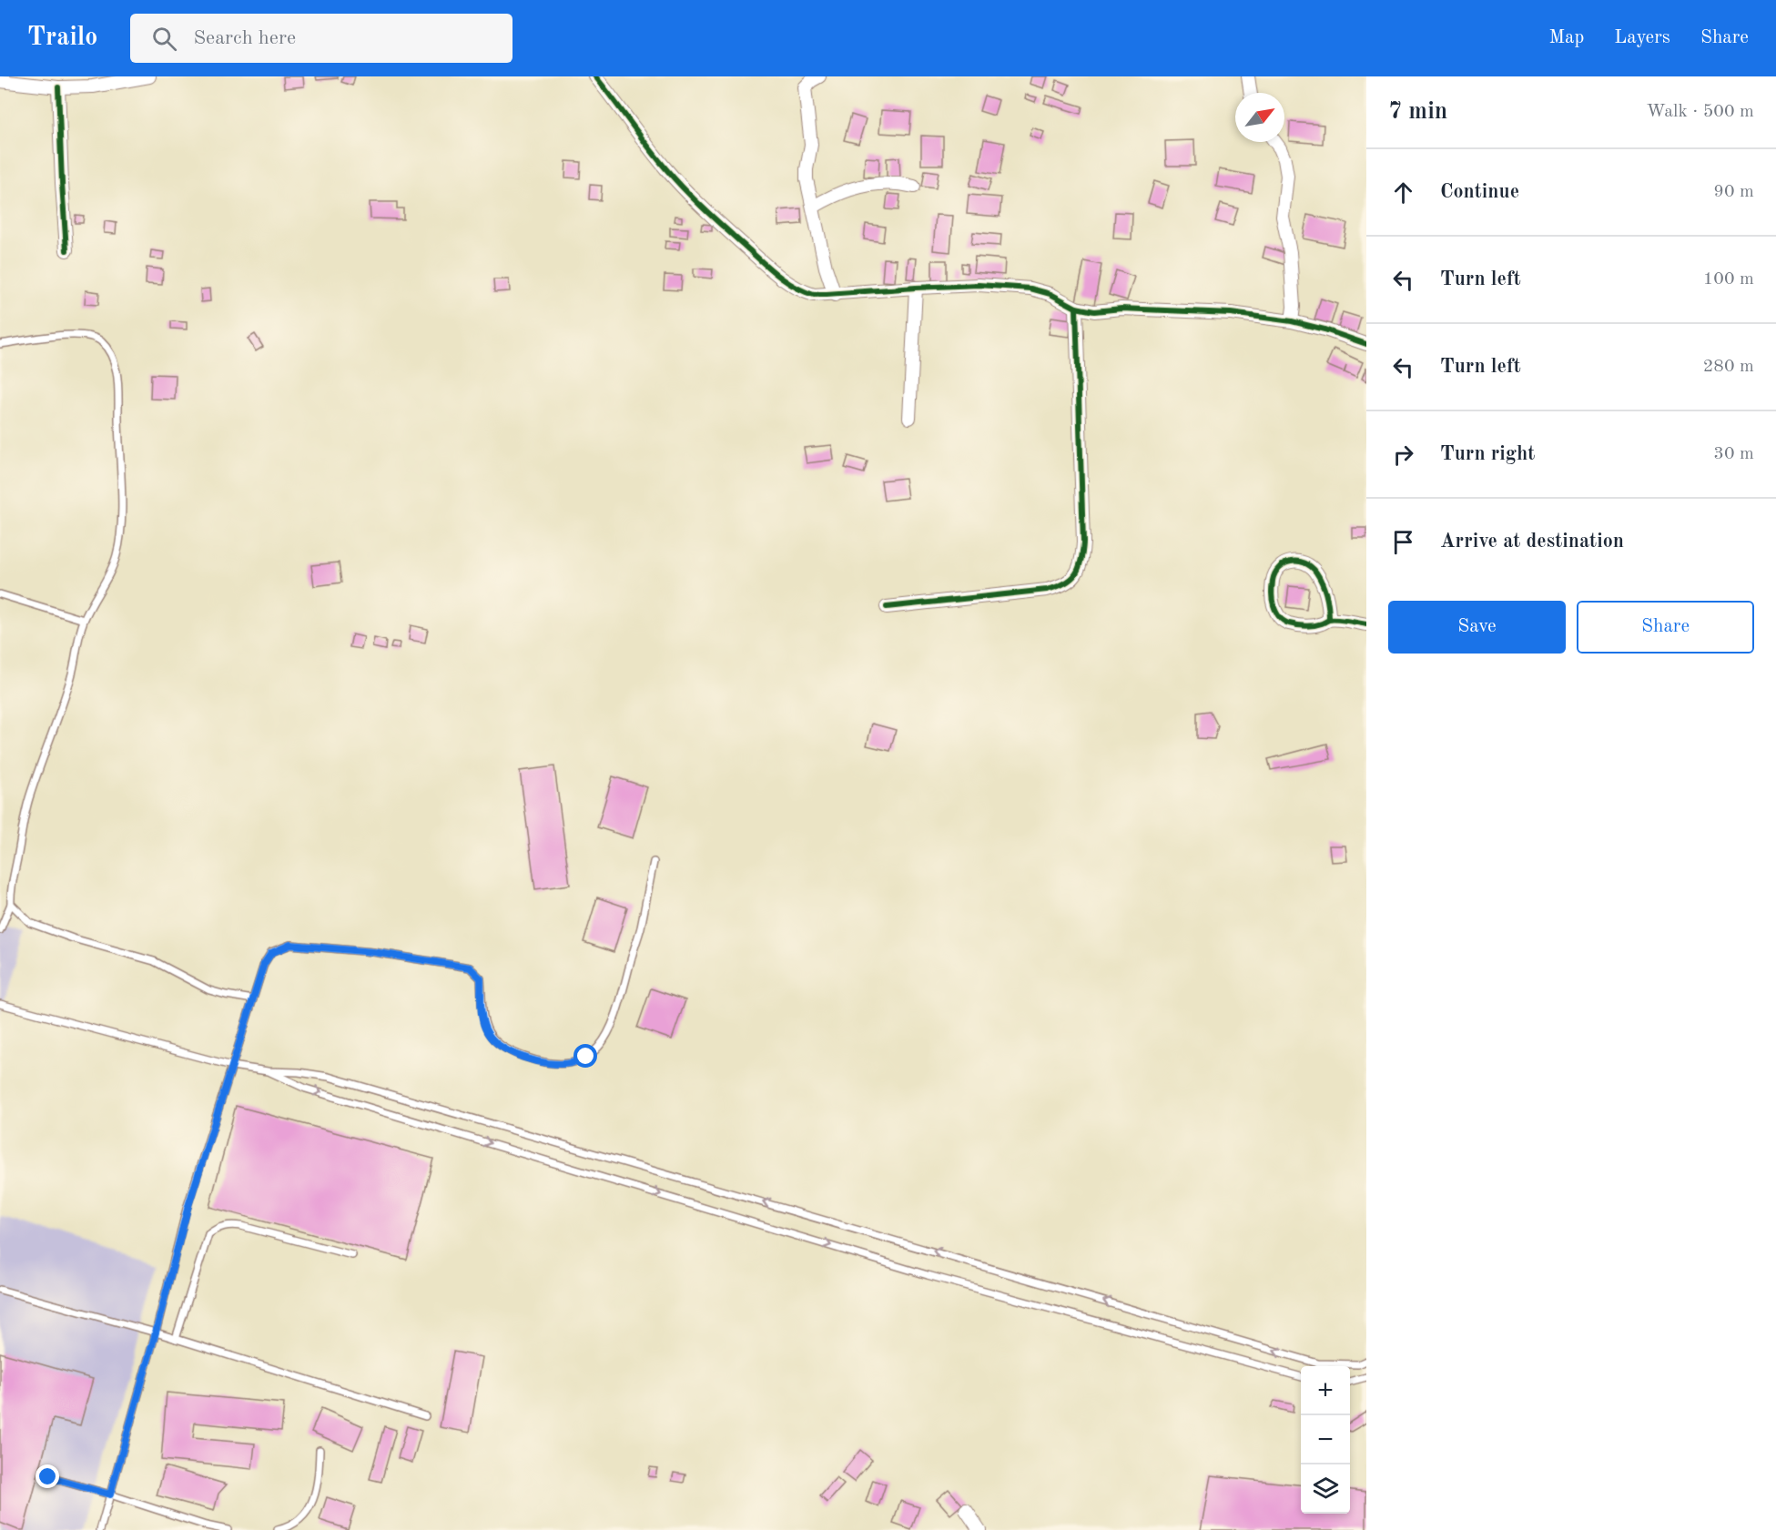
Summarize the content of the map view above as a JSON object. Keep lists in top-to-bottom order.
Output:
{
  "north": "top right",
  "page": {
    "header": "Trailo",
    "search": "Search here",
    "nav": ["Map", "Layers", "Share"],
    "heading": ["7 min", "Walk · 500 m"],
    "list": [
      ["Continue", "90 m"],
      ["Turn left", "100 m"],
      ["Turn left", "280 m"],
      ["Turn right", "30 m"],
      "Arrive at destination"
    ],
    "buttons": ["Save", "Share"],
    "map_buttons": ["+", "−"]
  }
}
